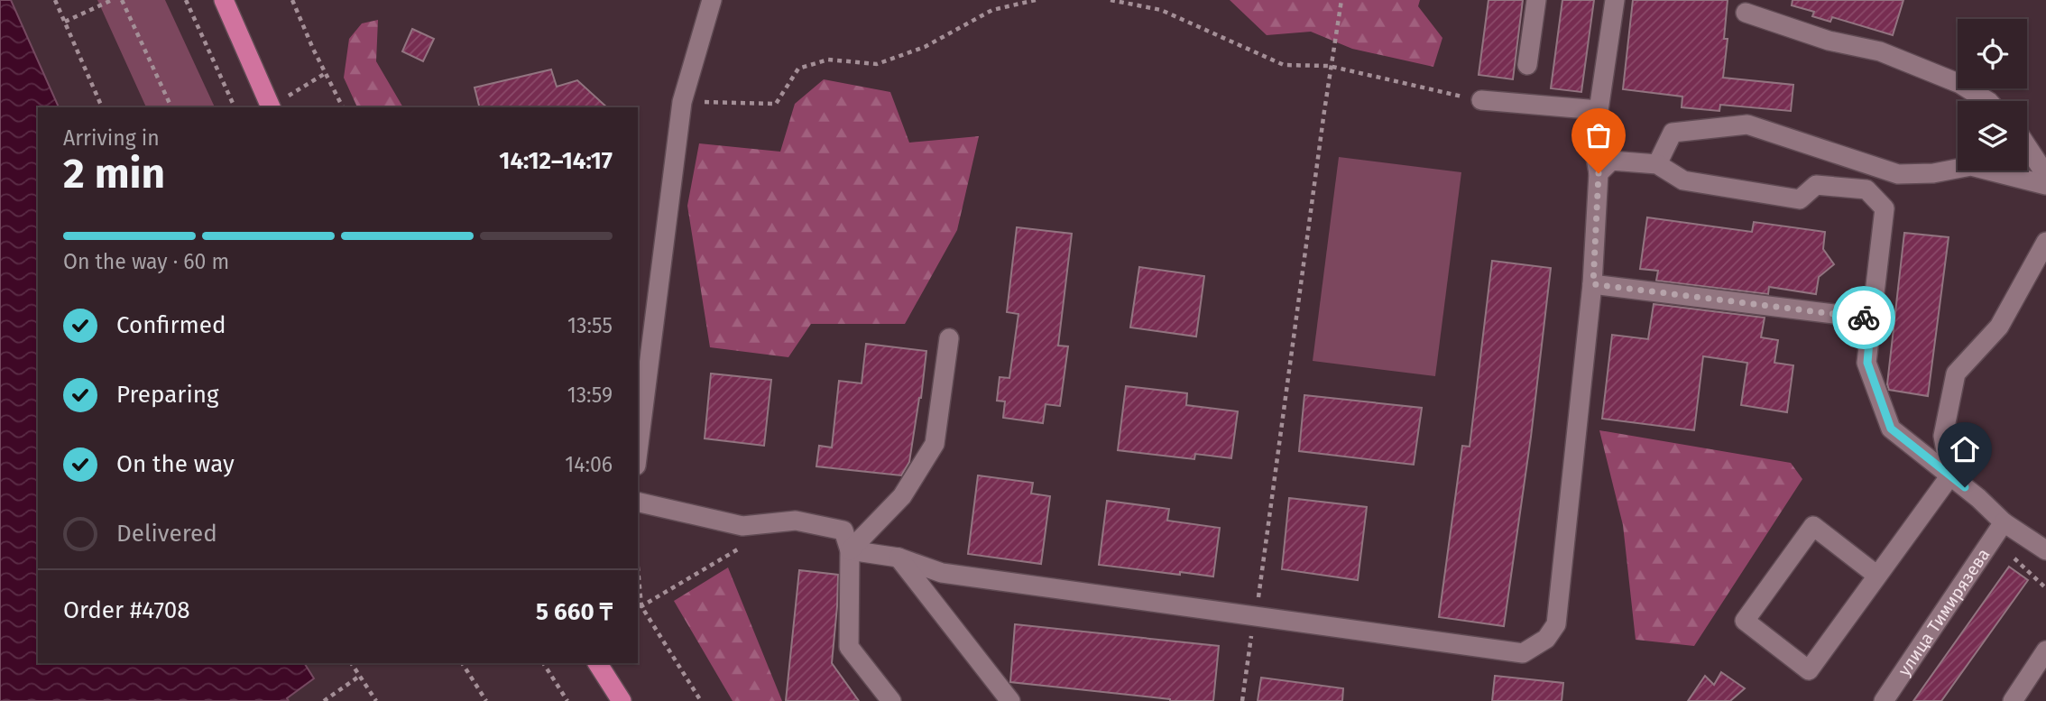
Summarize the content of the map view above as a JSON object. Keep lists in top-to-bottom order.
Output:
{
  "streets": {
    "street": ["улица Тимирязева"]
  },
  "page": {
    "heading": ["2 min", "Arriving in", "14:12–14:17"],
    "panel": ["Order #4708", "5 660 ₸"],
    "bar": "On the way · 60 m",
    "list": [
      ["Confirmed", "13:55"],
      ["Preparing", "13:59"],
      ["On the way", "14:06"],
      "Delivered"
    ]
  }
}
